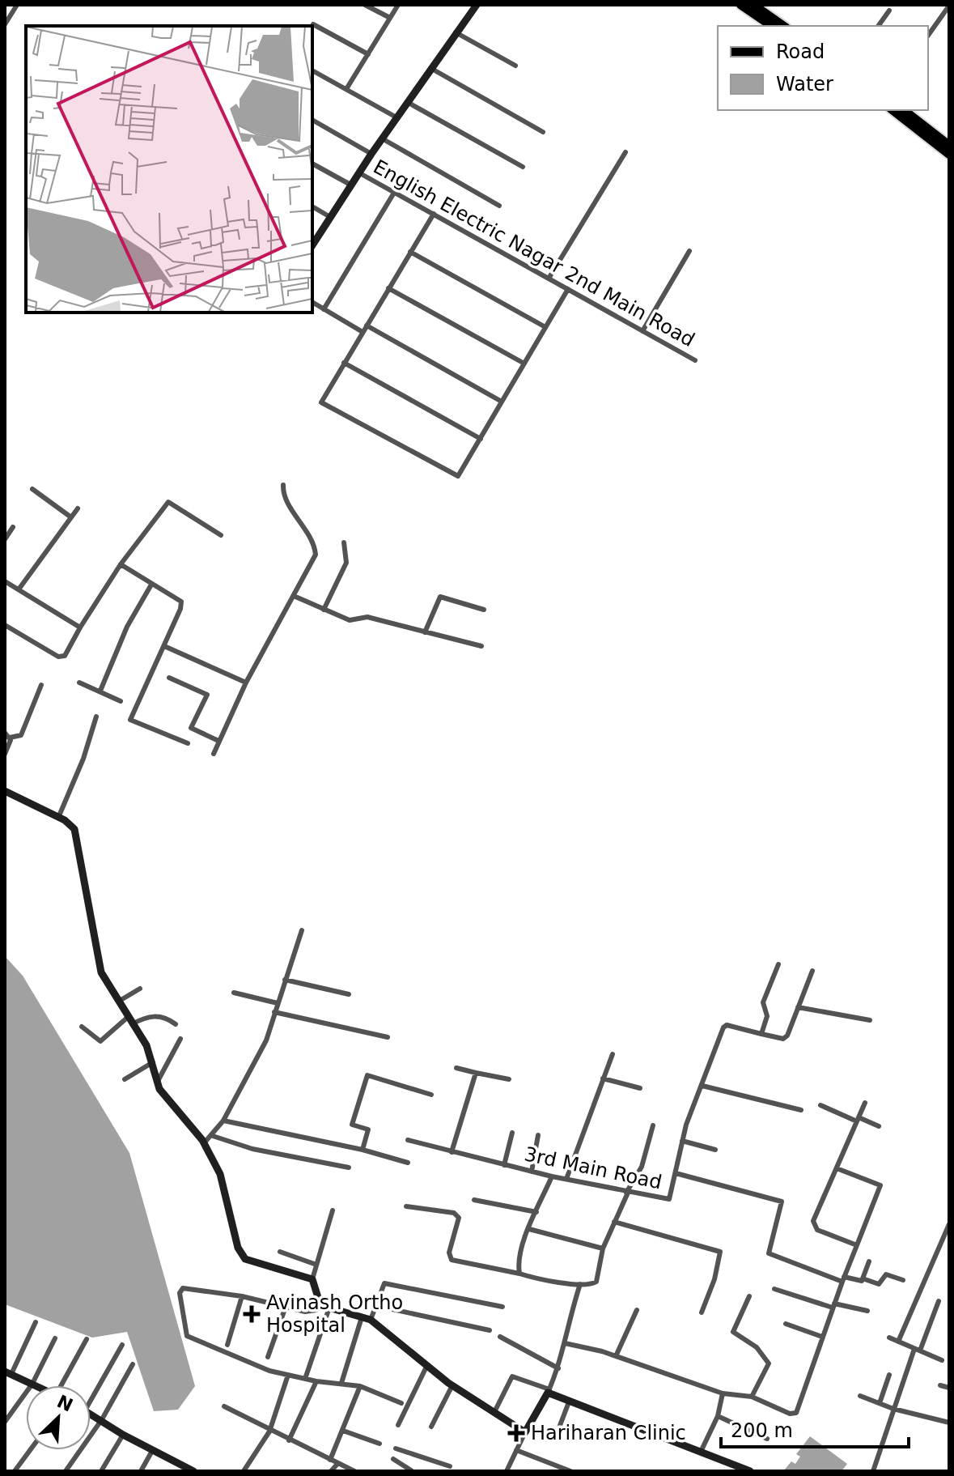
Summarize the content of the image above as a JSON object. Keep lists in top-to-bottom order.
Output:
{
  "streets": {
    "street": ["English Electric Nagar 2nd Main Road", "3rd Main Road"]
  },
  "places": {
    "health": ["Avinash Ortho Hospital", "Hariharan Clinic"]
  },
  "legend": ["Road", "Water"],
  "scale_bar": "200 m",
  "north": "top right"
}
